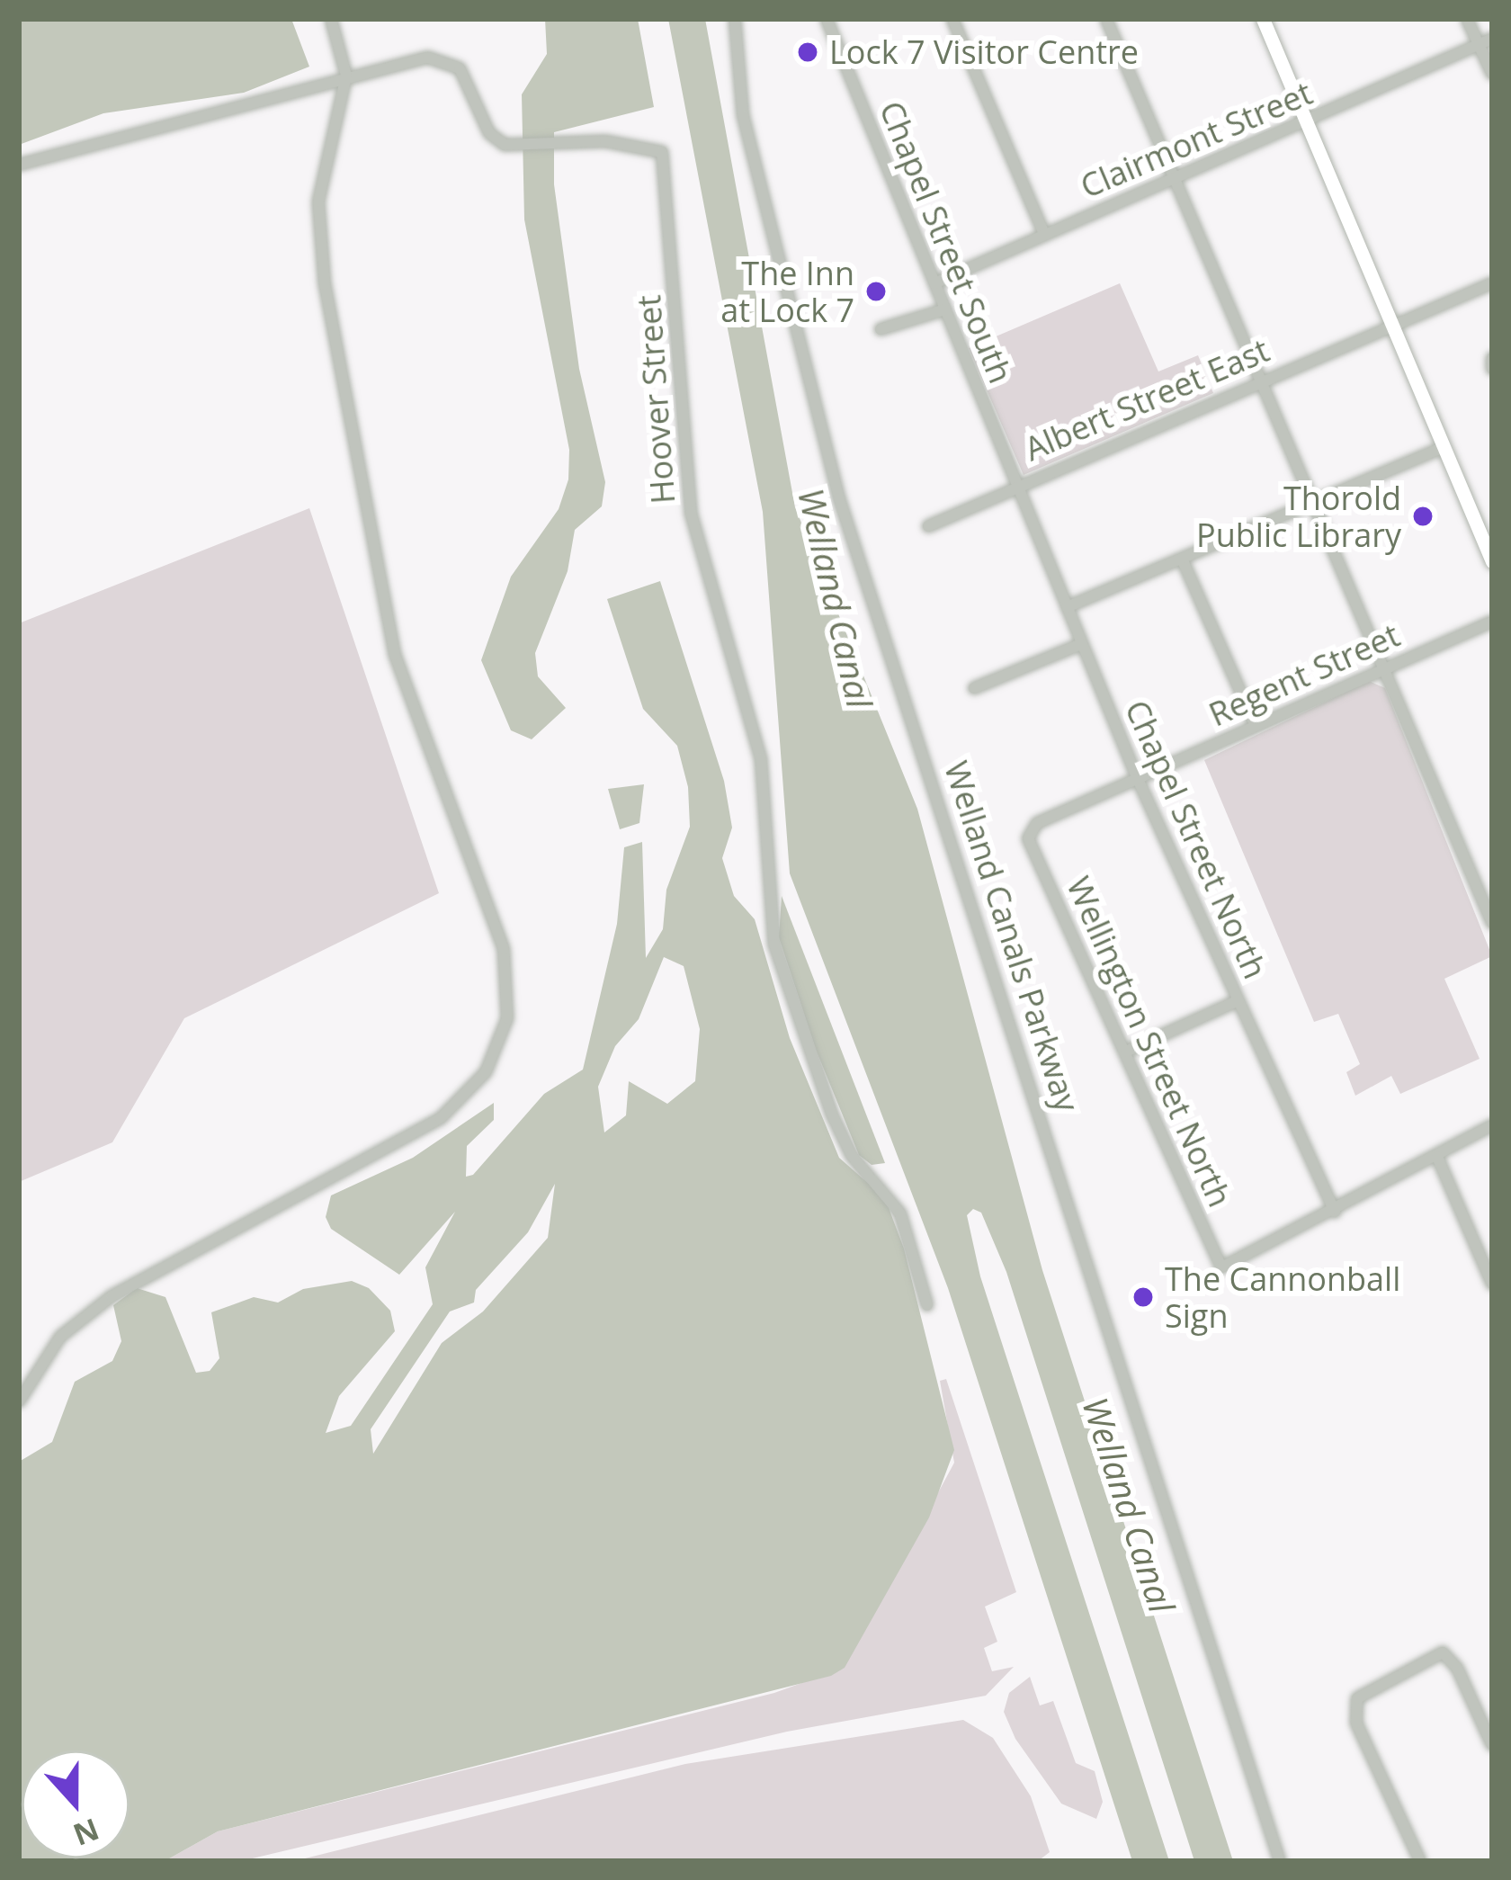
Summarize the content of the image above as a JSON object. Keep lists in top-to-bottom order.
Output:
{
  "streets": {
    "street": [
      "Clairmont Street",
      "Chapel Street South",
      "Hoover Street",
      "Albert Street East",
      "Regent Street",
      "Chapel Street North",
      "Welland Canals Parkway",
      "Wellington Street North"
    ]
  },
  "crossings": [
    ["Clairmont Street", "Chapel Street South"],
    ["Chapel Street South", "Albert Street East"],
    ["Chapel Street South", "Chapel Street North"],
    ["Albert Street East", "Chapel Street North"],
    ["Regent Street", "Chapel Street North"],
    ["Regent Street", "Wellington Street North"],
    ["Chapel Street North", "Wellington Street North"]
  ],
  "water": ["Welland Canal"],
  "places": [
    "Lock 7 Visitor Centre",
    "The Inn at Lock 7",
    "Thorold Public Library",
    "The Cannonball Sign"
  ],
  "north": "bottom"
}
